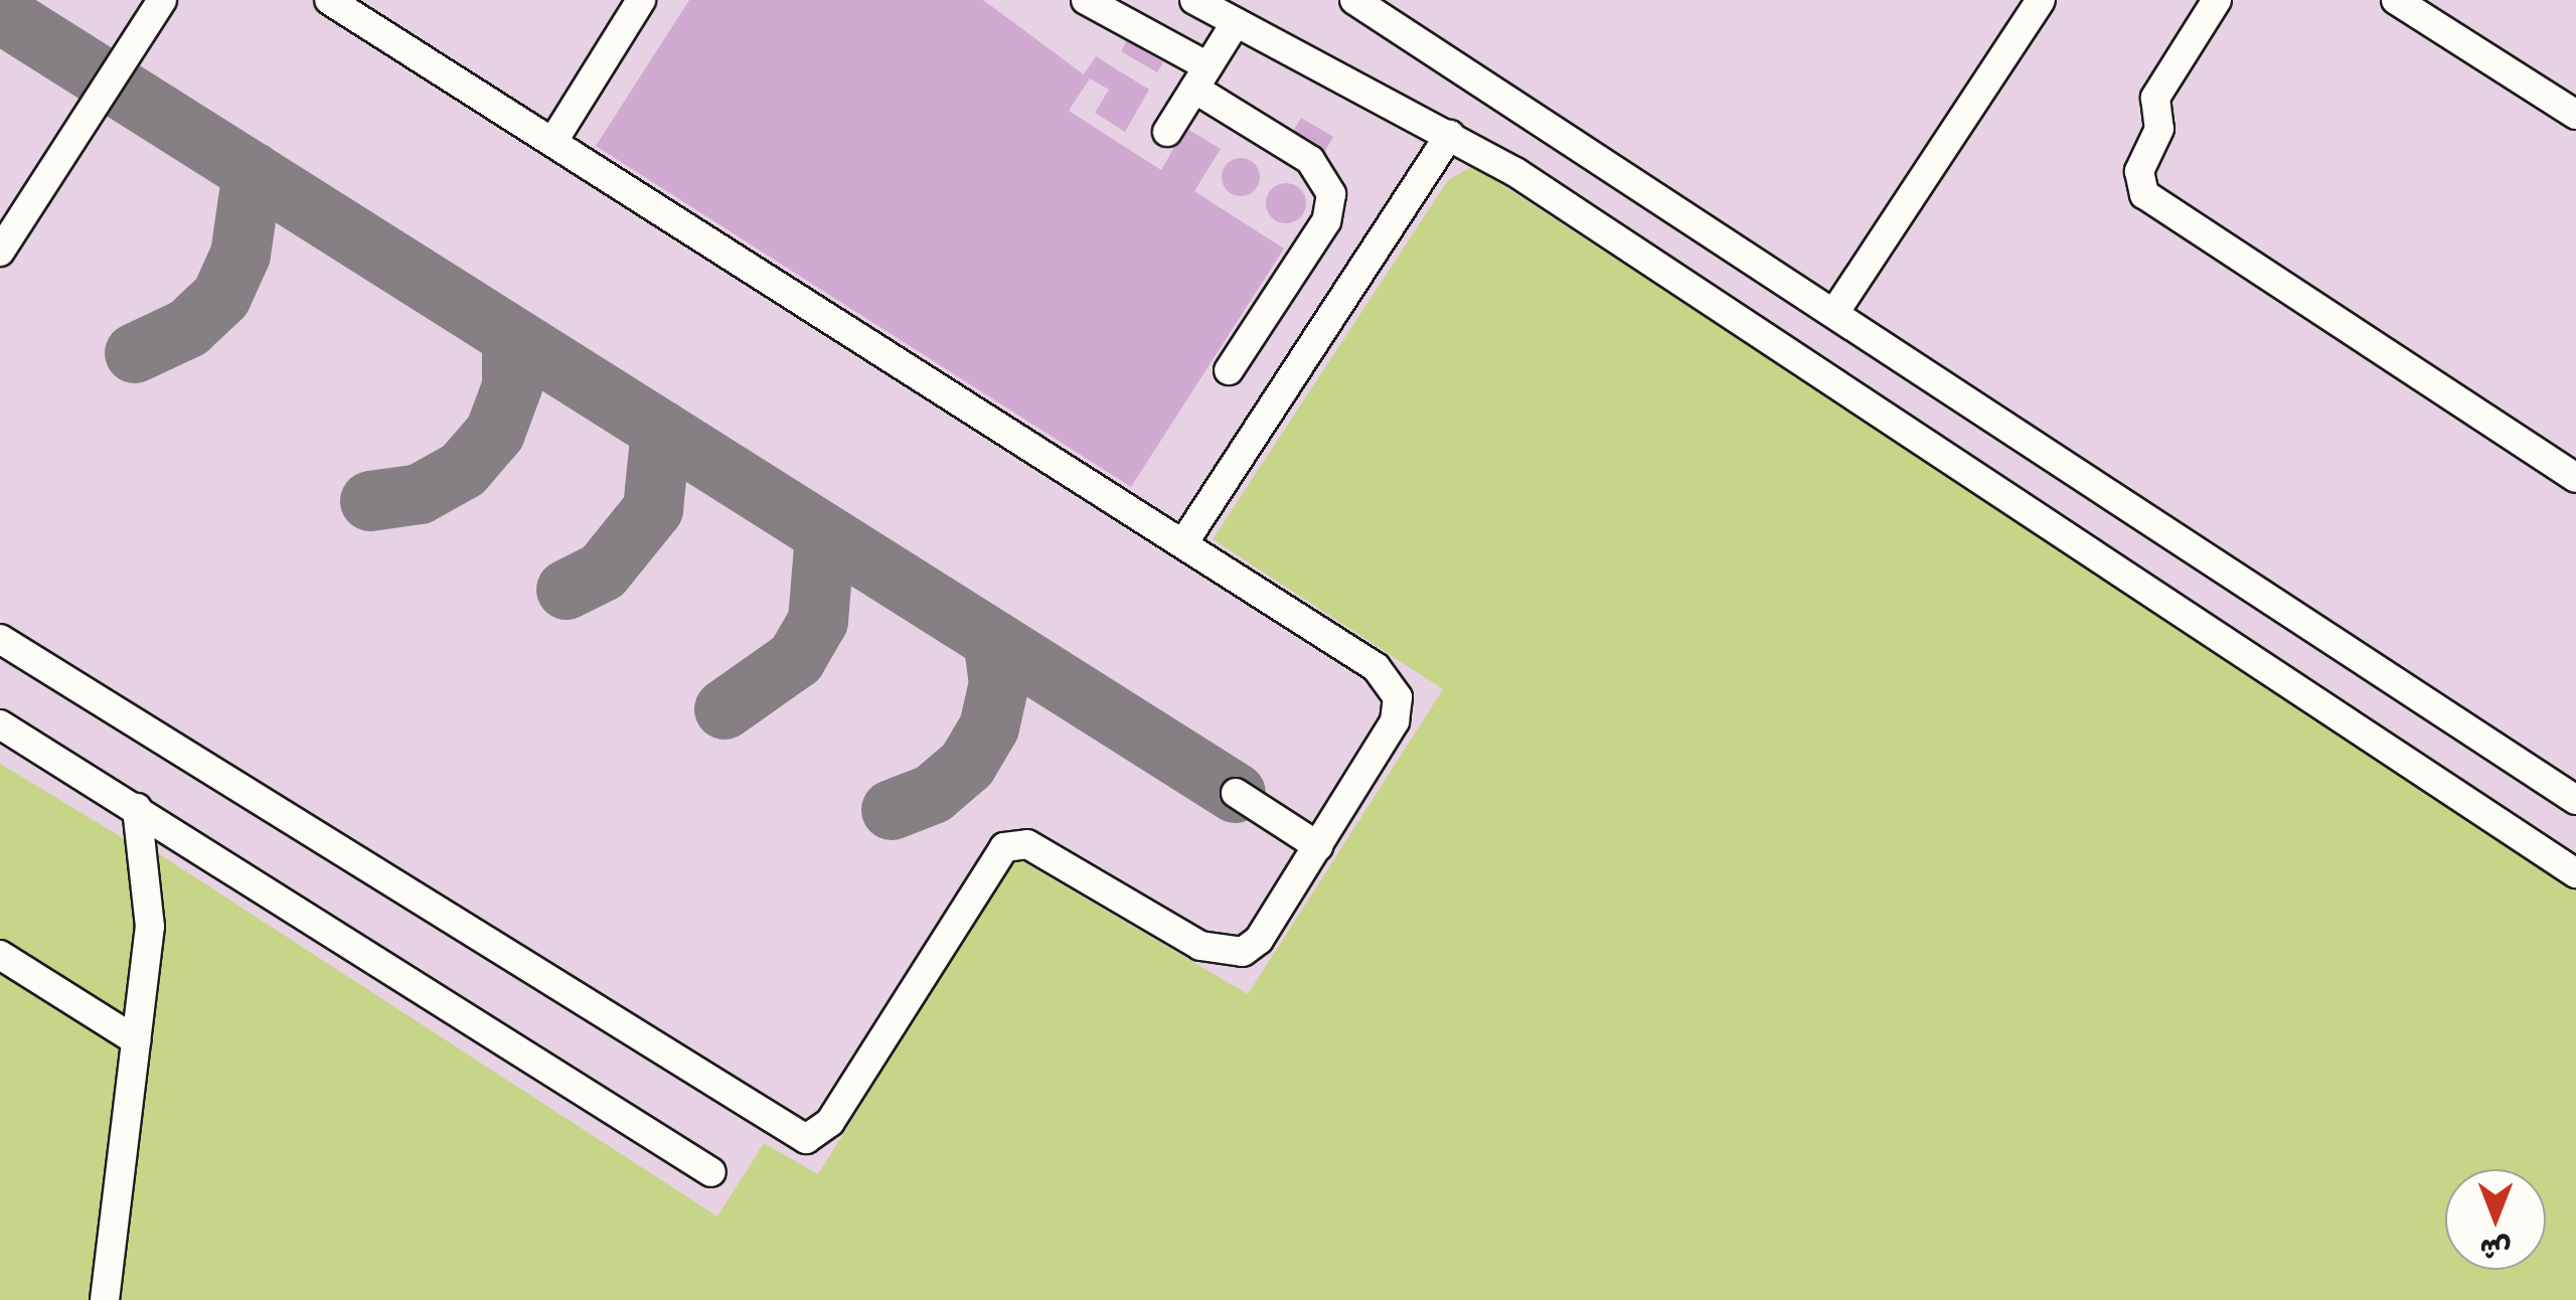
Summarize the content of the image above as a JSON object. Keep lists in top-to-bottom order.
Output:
{
  "north": "bottom"
}
